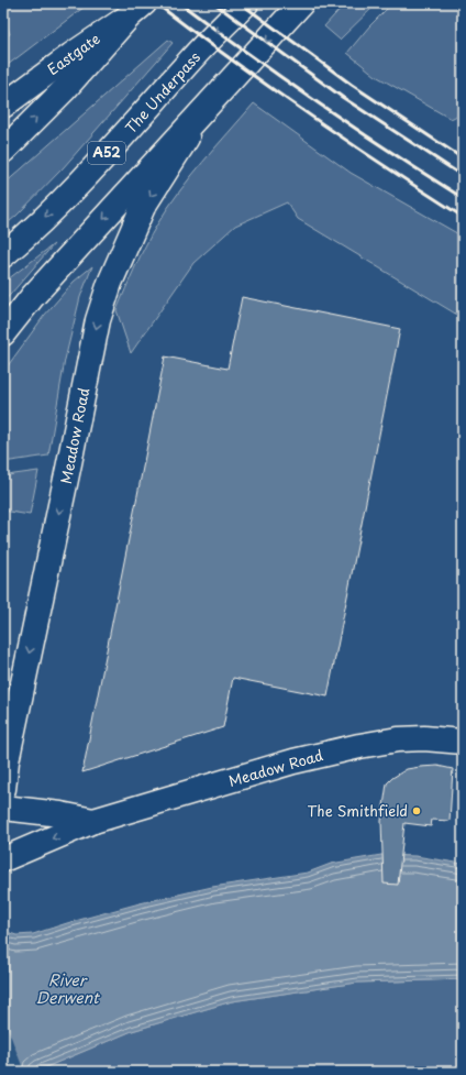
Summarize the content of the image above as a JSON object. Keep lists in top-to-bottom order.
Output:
{
  "streets": {
    "street": [
      "Eastgate",
      "The Underpass",
      "A52",
      "Meadow Road"
    ]
  },
  "water": ["River Derwent"],
  "places": ["The Smithfield"]
}
